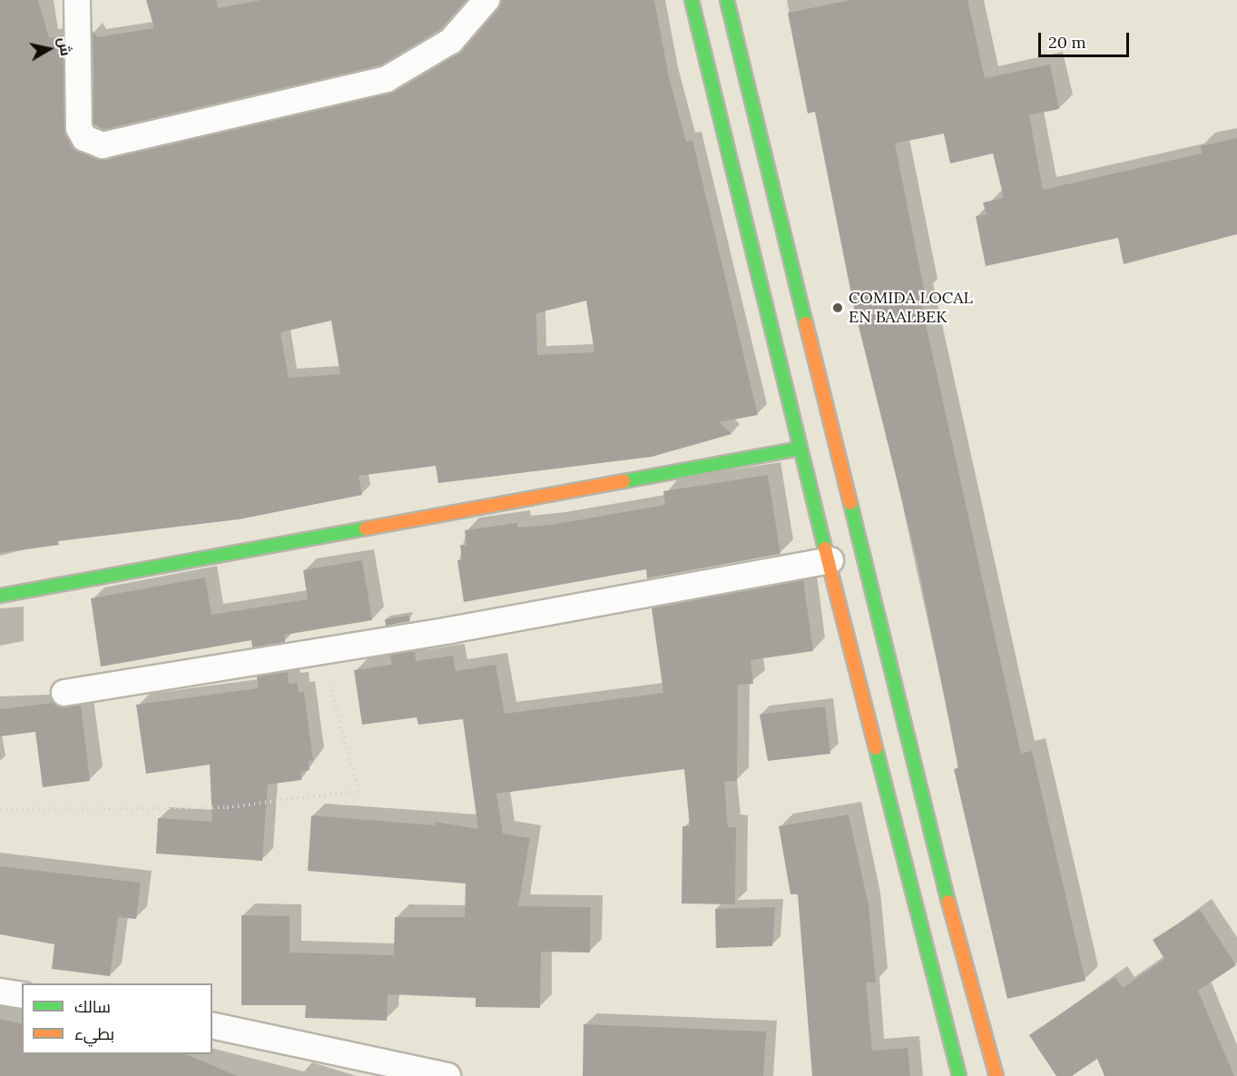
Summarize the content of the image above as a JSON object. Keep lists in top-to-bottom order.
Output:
{
  "places": ["COMIDA LOCAL EN BAALBEK"],
  "legend": ["سالك", "بطيء"],
  "scale_bar": "20 m",
  "north": "right"
}
